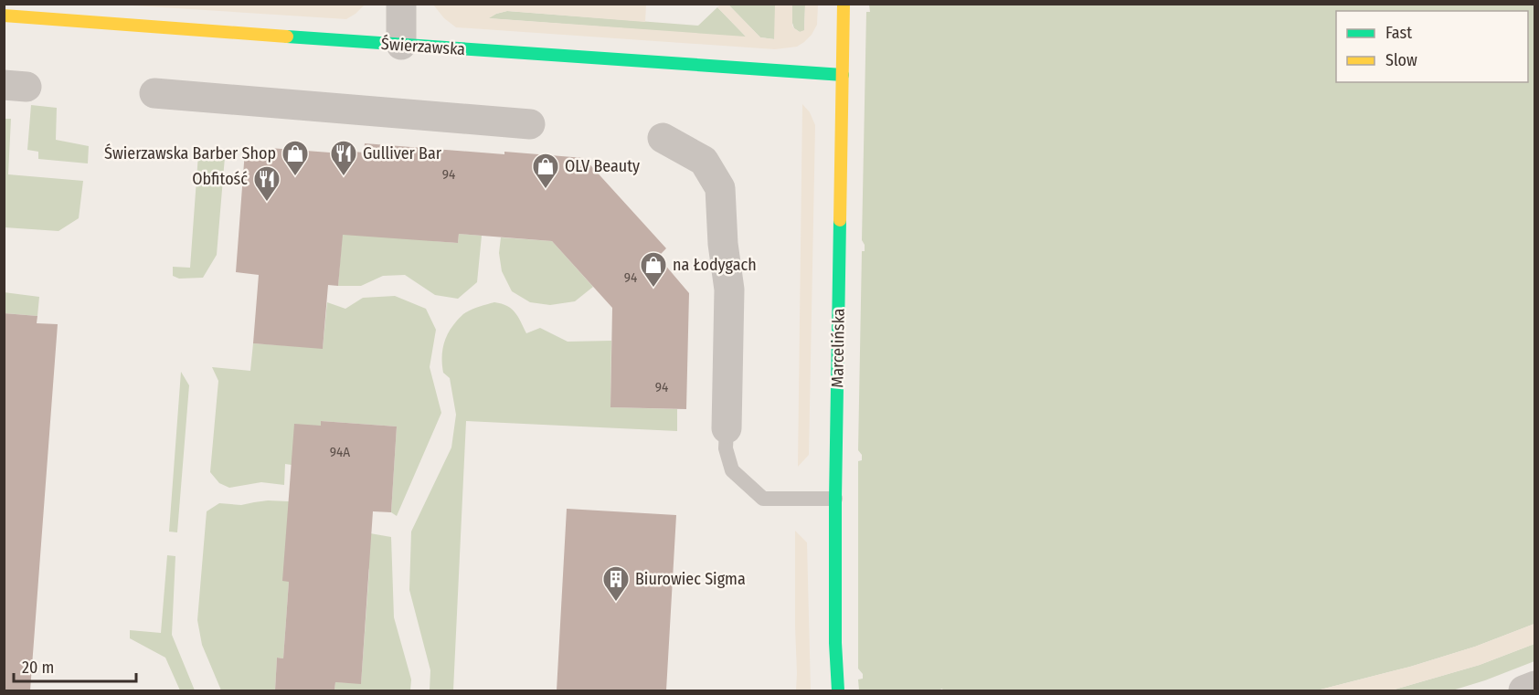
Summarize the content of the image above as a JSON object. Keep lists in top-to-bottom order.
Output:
{
  "streets": {
    "street": ["Świerzawska", "Marcelińska"]
  },
  "crossings": [
    ["Świerzawska", "Marcelińska"]
  ],
  "places": {
    "shop": ["Świerzawska Barber Shop", "OLV Beauty", "na Łodygach"],
    "restaurant": ["Gulliver Bar", "Obfitość"],
    "building": ["Biurowiec Sigma"]
  },
  "house_numbers": [
    "94",
    "94",
    "94",
    "94A"
  ],
  "legend": ["Fast", "Slow"],
  "scale_bar": "20 m"
}
